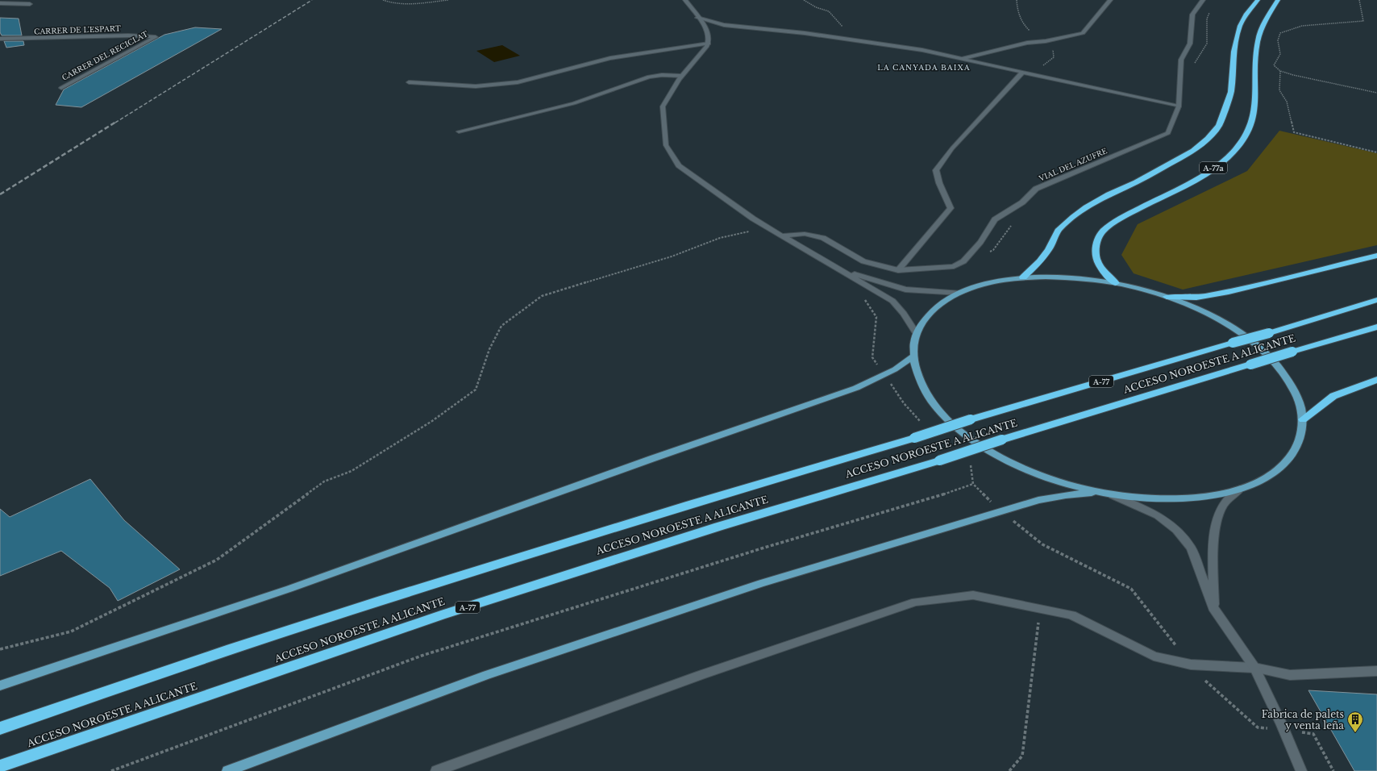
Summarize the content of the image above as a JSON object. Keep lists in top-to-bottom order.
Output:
{
  "streets": {
    "highway": ["A-77a", "ACCESO NOROESTE A ALICANTE", "A-77"],
    "street": ["CARRER DE L'ESPART", "CARRER DEL RECICLAT", "VIAL DEL AZUFRE"]
  },
  "crossings": [
    ["CARRER DE L'ESPART", "CARRER DEL RECICLAT"]
  ],
  "districts": ["LA CANYADA BAIXA"],
  "places": {
    "building": ["Fabrica de palets y venta leña"]
  }
}
